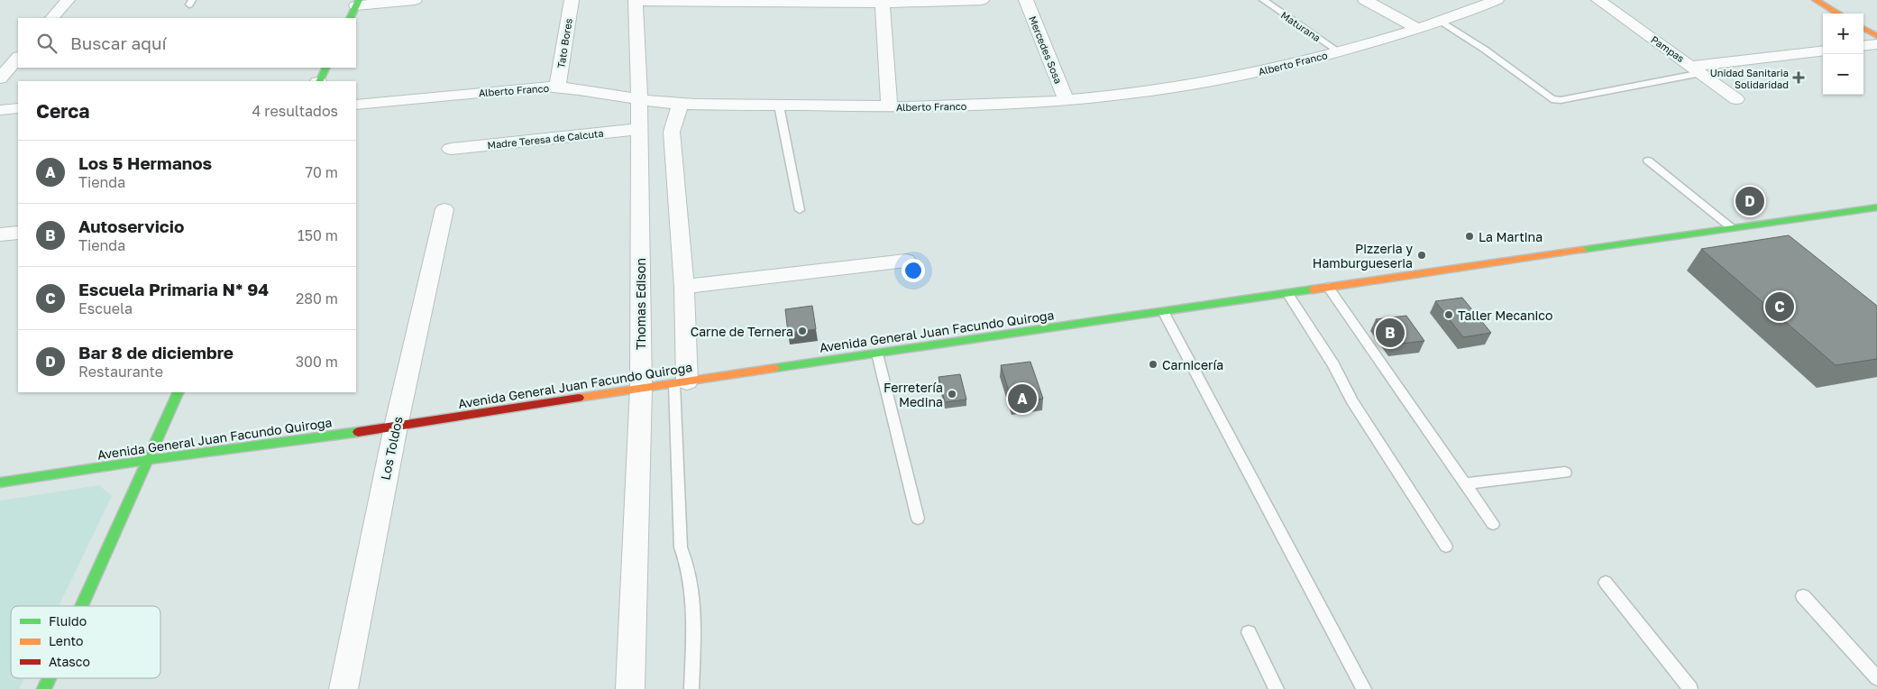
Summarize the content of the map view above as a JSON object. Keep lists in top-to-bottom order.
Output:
{
  "streets": {
    "street": [
      "Tato Bores",
      "Pampas",
      "Mercedes Sosa",
      "Alberto Franco",
      "Madre Teresa de Calcuta",
      "Thomas Edison",
      "Avenida General Juan Facundo Quiroga",
      "Los Toldos"
    ],
    "lane": ["Maturana"]
  },
  "crossings": [
    ["Maturana", "Alberto Franco"],
    ["Tato Bores", "Alberto Franco"],
    ["Mercedes Sosa", "Alberto Franco"],
    ["Alberto Franco", "Thomas Edison"],
    ["Madre Teresa de Calcuta", "Thomas Edison"],
    ["Thomas Edison", "Avenida General Juan Facundo Quiroga"],
    ["Avenida General Juan Facundo Quiroga", "Los Toldos"]
  ],
  "places": {
    "health": ["Unidad Sanitaria Solidaridad"],
    "other": [
      "La Martina",
      "Pizzeria y Hamburgueseria",
      "Taller Mecanico",
      "Carne de Ternera",
      "Carnicería",
      "Ferretería Medina"
    ]
  },
  "legend": ["Fluido", "Lento", "Atasco"],
  "page": {
    "map_buttons": ["+", "−"],
    "search": "Buscar aquí",
    "heading": ["Cerca", "4 resultados"],
    "list": [
      {
        "mark": "A",
        "name": "Los 5 Hermanos",
        "note": "Tienda",
        "value": "70 m"
      },
      {
        "mark": "B",
        "name": "Autoservicio",
        "note": "Tienda",
        "value": "150 m"
      },
      {
        "mark": "C",
        "name": "Escuela Primaria N* 94",
        "note": "Escuela",
        "value": "280 m"
      },
      {
        "mark": "D",
        "name": "Bar 8 de diciembre",
        "note": "Restaurante",
        "value": "300 m"
      }
    ],
    "pins": [
      "D",
      "C",
      "B",
      "A"
    ]
  }
}
